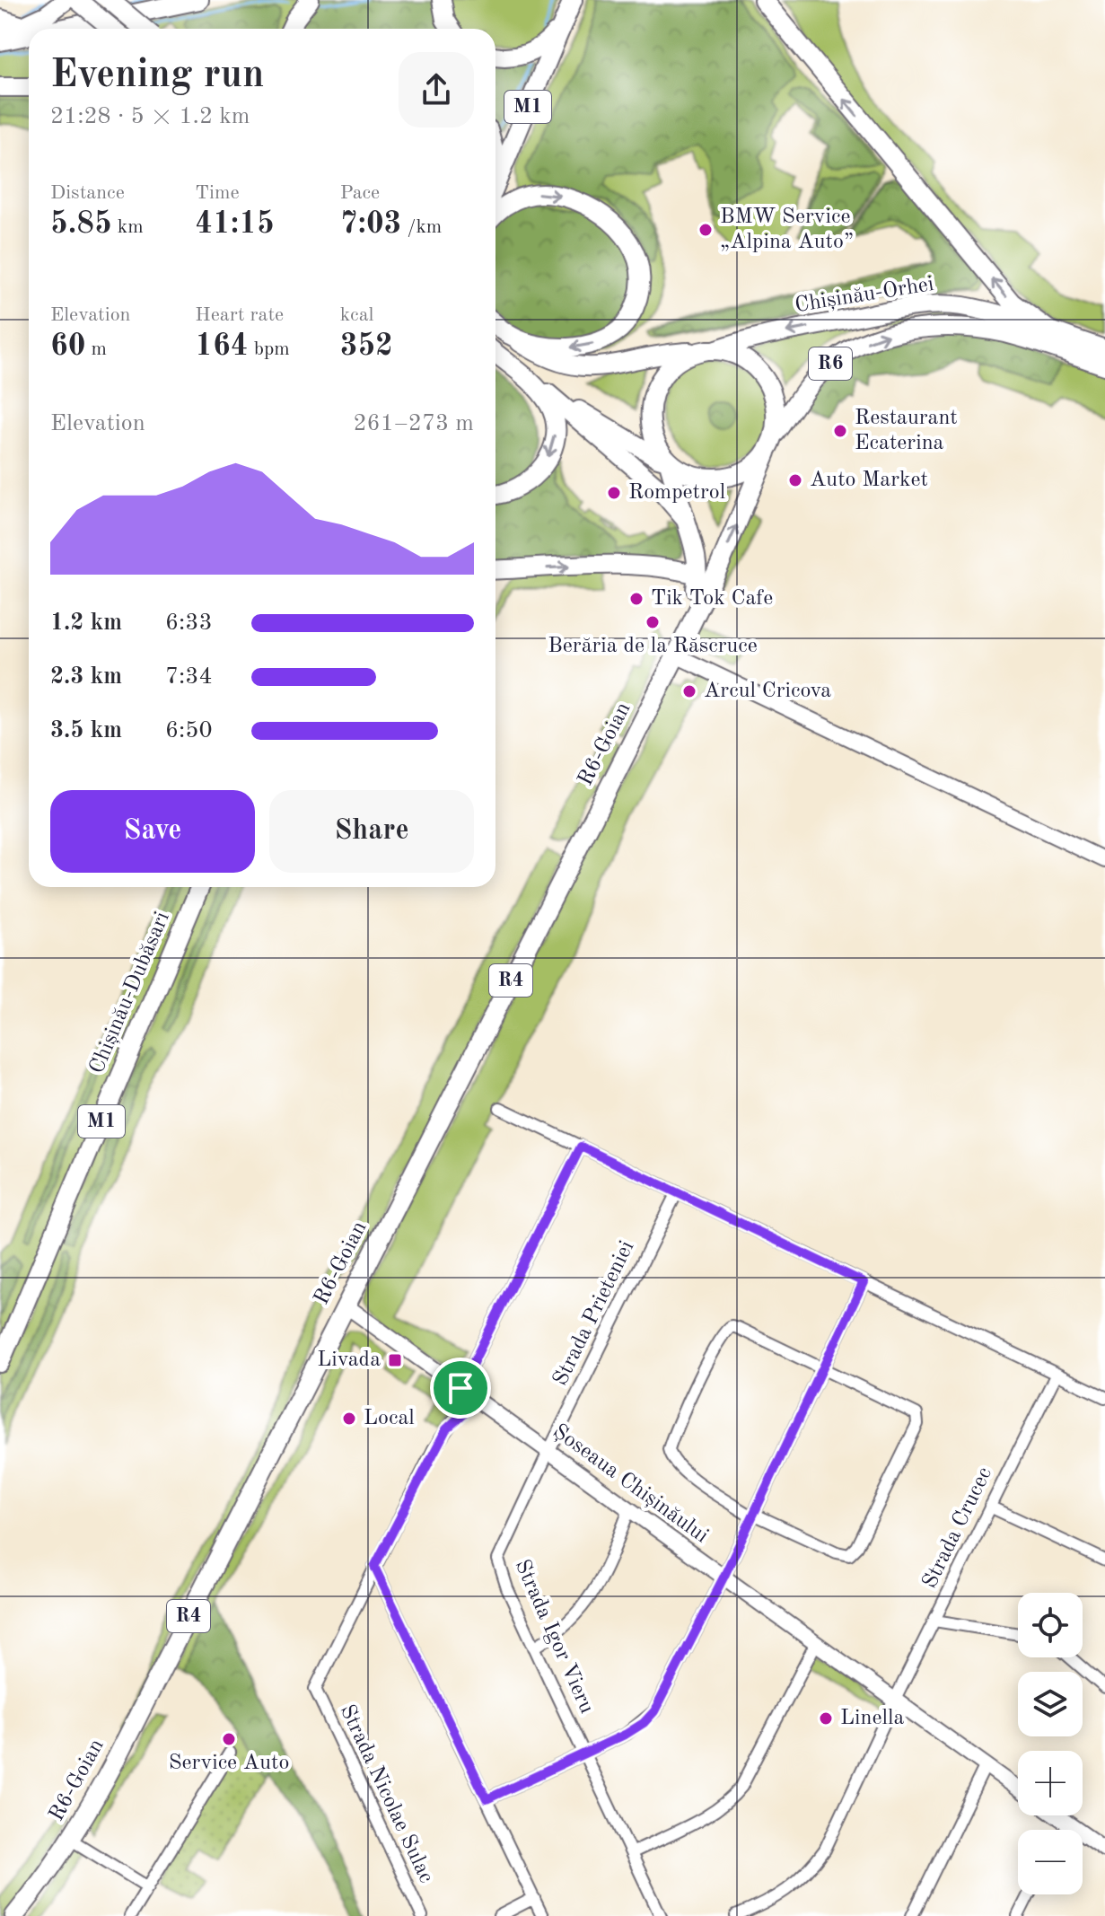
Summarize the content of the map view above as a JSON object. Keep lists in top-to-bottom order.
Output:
{
  "streets": {
    "main road": [
      "M1",
      "Chișinău-Orhei",
      "R6",
      "R6-Goian",
      "R4",
      "Chișinău-Dubăsari"
    ],
    "street": [
      "Strada Prieteniei",
      "Șoseaua Chișinăului",
      "Strada Crucec",
      "Strada Igor Vieru",
      "Strada Nicolae Sulac"
    ]
  },
  "crossings": [
    ["Chișinău-Orhei", "R6"],
    ["Chișinău-Orhei", "R6-Goian"],
    ["R6", "R6-Goian"],
    ["R6-Goian", "Șoseaua Chișinăului"],
    ["Strada Prieteniei", "Șoseaua Chișinăului"],
    ["Strada Prieteniei", "Strada Igor Vieru"],
    ["Șoseaua Chișinăului", "Strada Crucec"],
    ["Șoseaua Chișinăului", "Strada Igor Vieru"]
  ],
  "places": {
    "other": [
      "BMW Service „Alpina Auto”",
      "Restaurant Ecaterina",
      "Auto Market",
      "Rompetrol",
      "Tik Tok Cafe",
      "Berăria de la Răscruce",
      "Arcul Cricova",
      "Local",
      "Linella",
      "Service Auto"
    ],
    "transit": ["Livada"]
  },
  "page": {
    "heading": ["Evening run", "21:28 · 5 × 1.2 km"],
    "stats": [
      ["Distance", "5.85 km"],
      ["Time", "41:15"],
      ["Pace", "7:03 /km"],
      ["Elevation", "60 m"],
      ["Heart rate", "164 bpm"],
      ["kcal", "352"]
    ],
    "chart": ["Elevation", "261–273 m"],
    "list": [
      {
        "name": "1.2 km",
        "note": "6:33"
      },
      {
        "name": "2.3 km",
        "note": "7:34"
      },
      {
        "name": "3.5 km",
        "note": "6:50"
      }
    ],
    "buttons": ["Save", "Share"],
    "map_buttons": ["+", "−"]
  }
}
